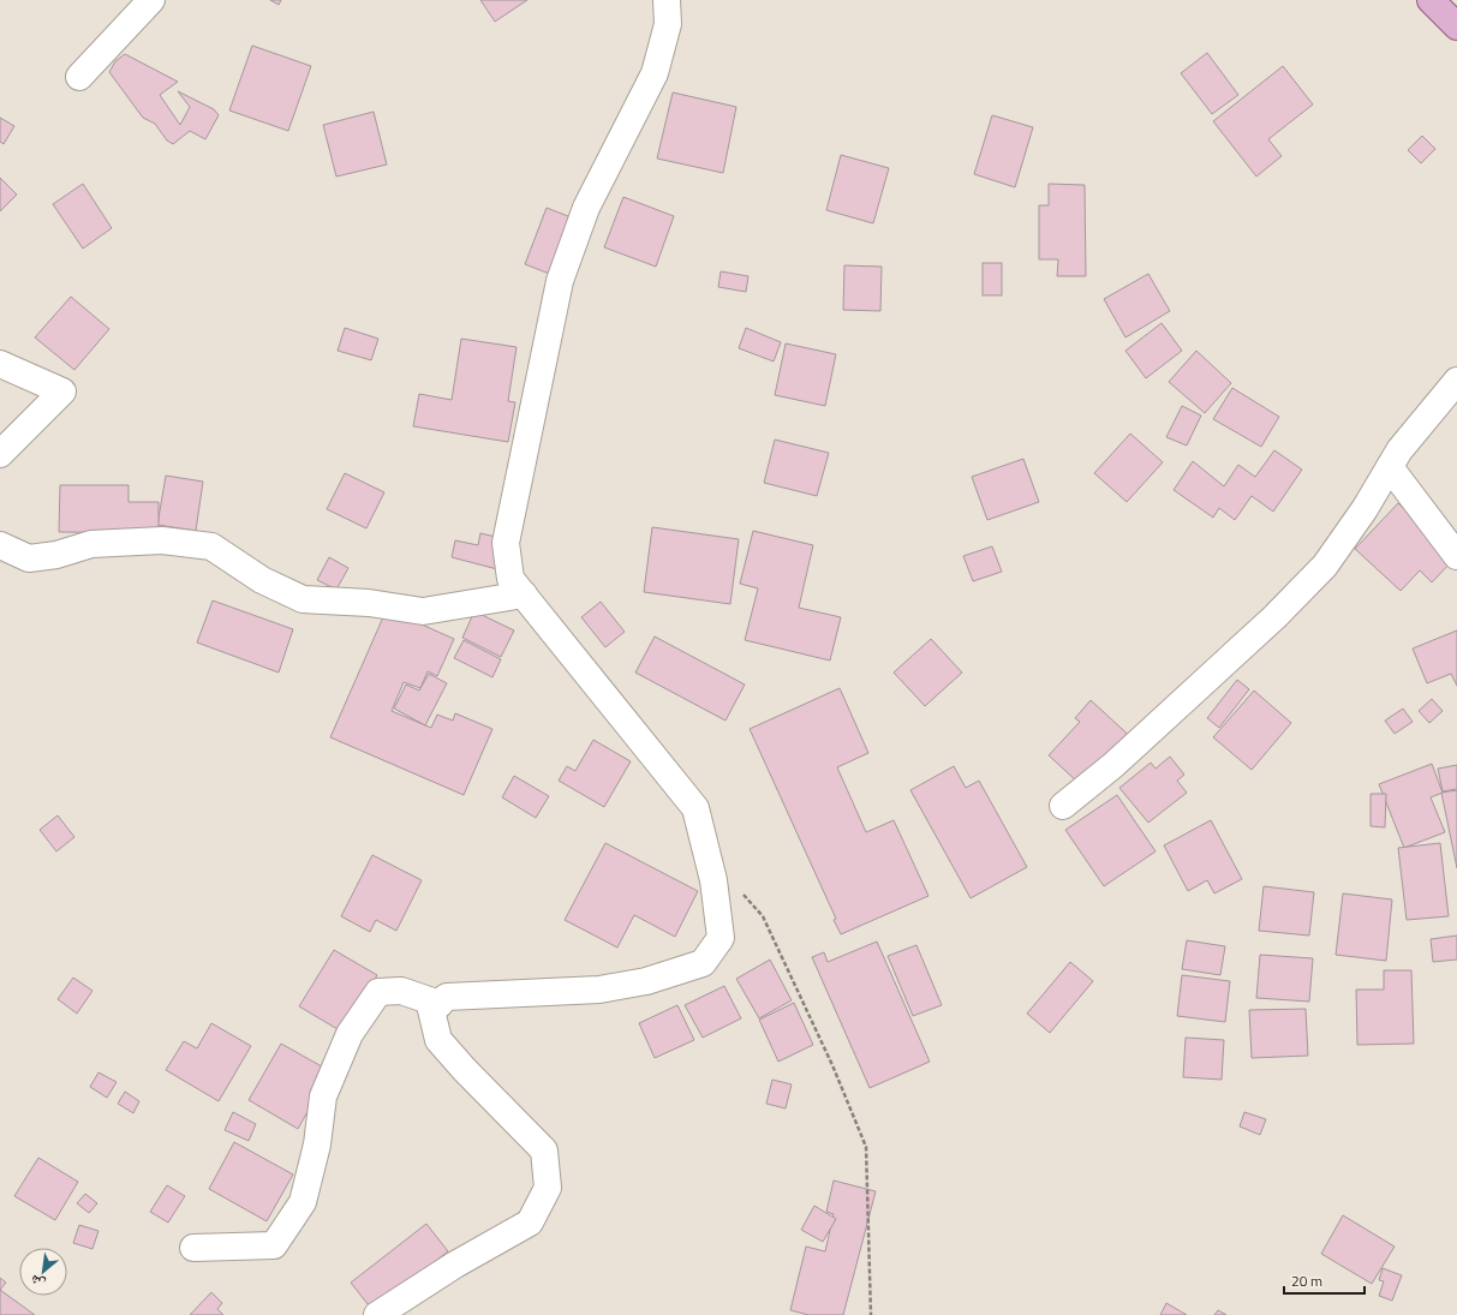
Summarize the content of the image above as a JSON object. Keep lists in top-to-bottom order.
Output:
{
  "scale_bar": "20 m",
  "north": "bottom left"
}
